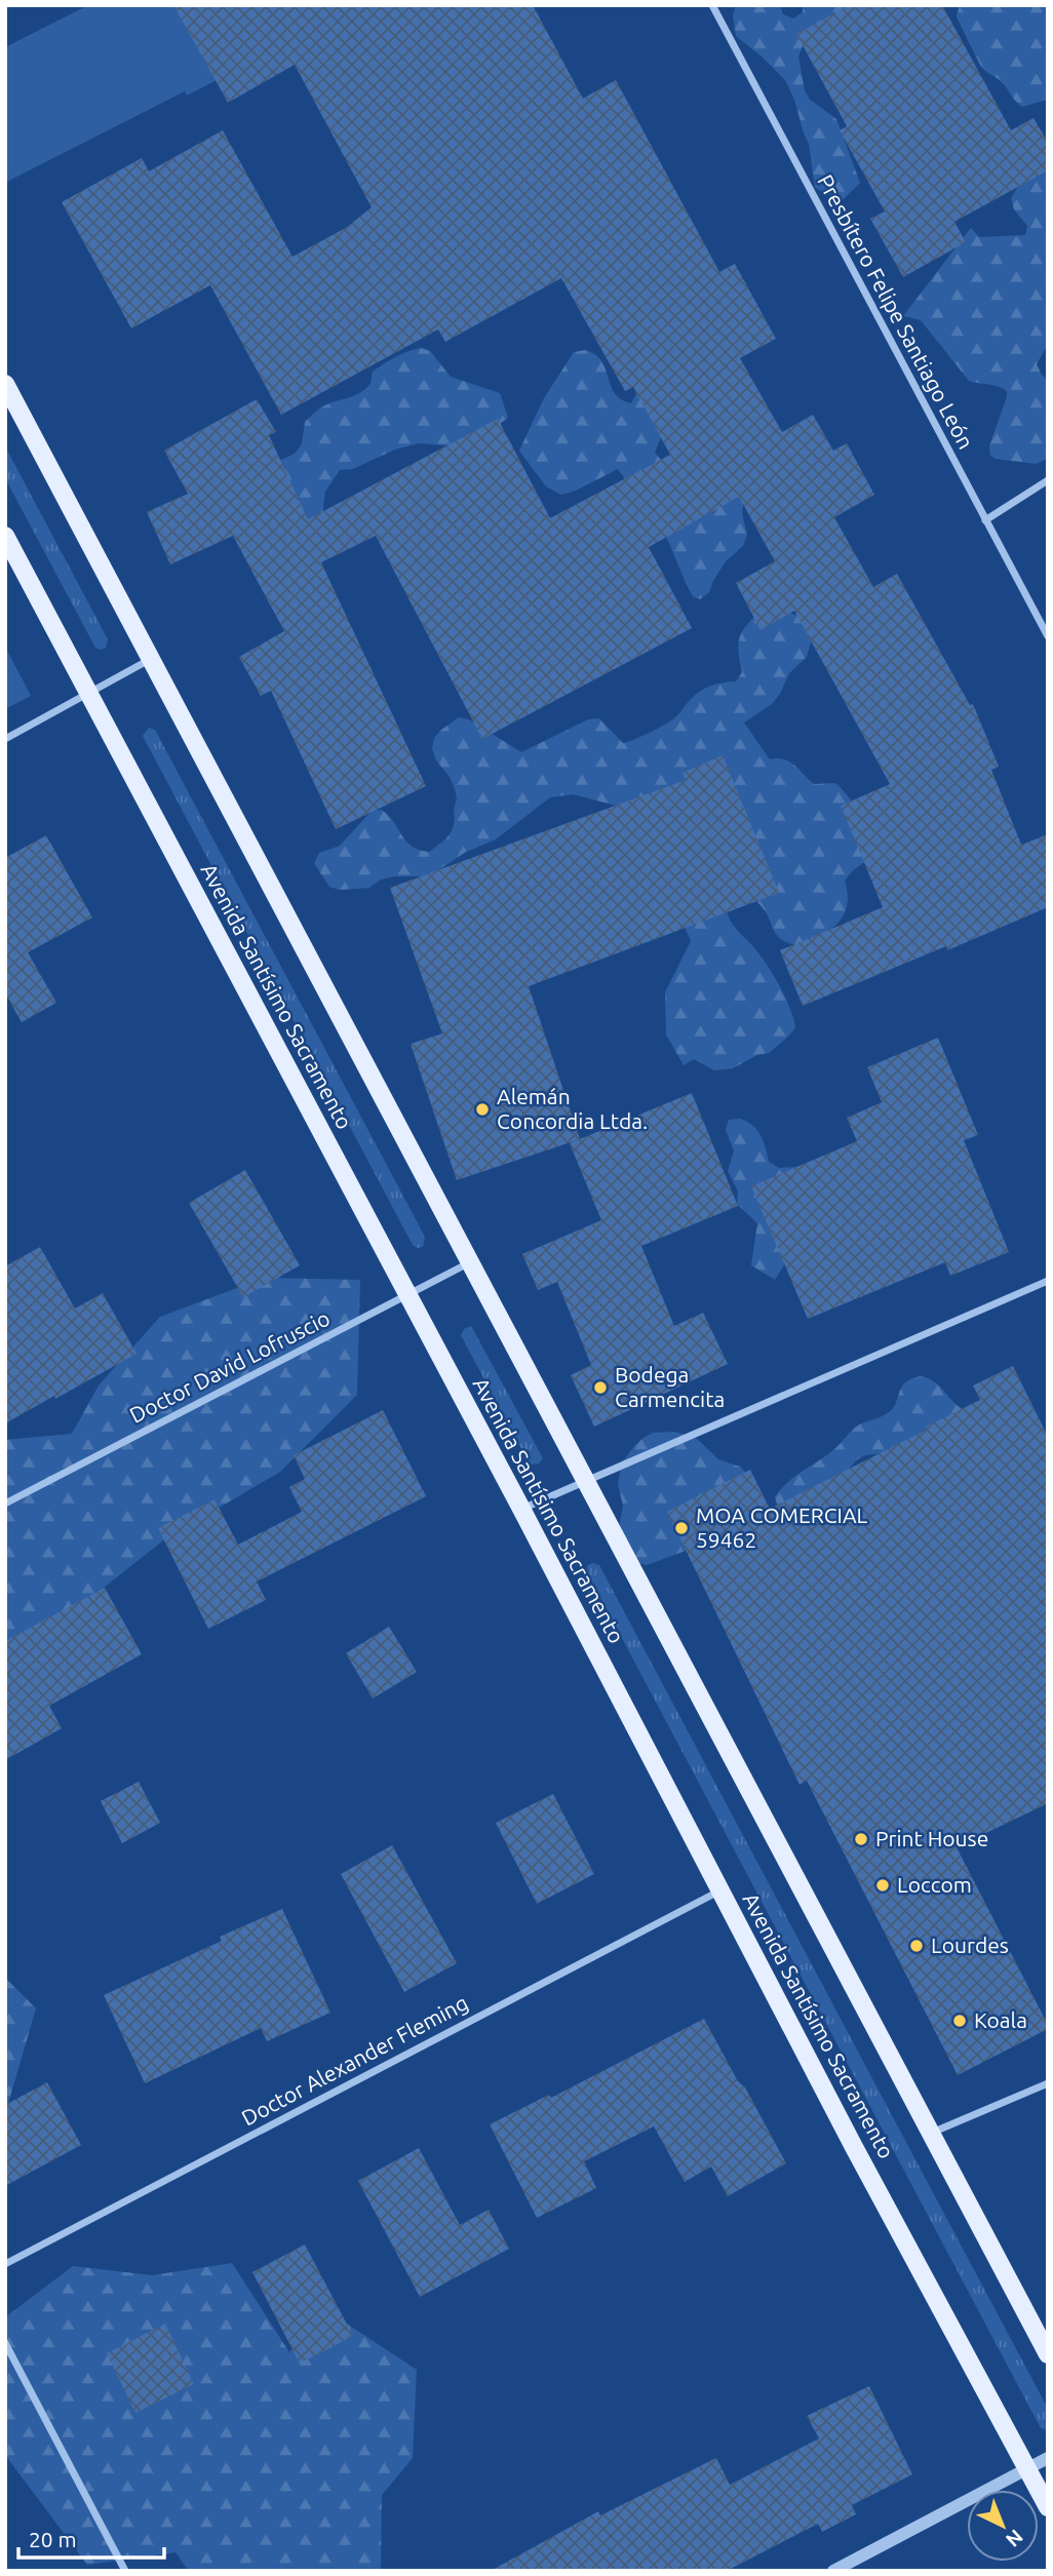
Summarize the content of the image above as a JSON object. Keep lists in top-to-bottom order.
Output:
{
  "streets": {
    "main road": ["Avenida Santísimo Sacramento"],
    "street": ["Presbítero Felipe Santiago León", "Doctor David Lofruscio", "Doctor Alexander Fleming"]
  },
  "crossings": [
    ["Avenida Santísimo Sacramento", "Doctor David Lofruscio"],
    ["Avenida Santísimo Sacramento", "Doctor Alexander Fleming"]
  ],
  "places": [
    "Alemán Concordia Ltda.",
    "Bodega Carmencita",
    "MOA COMERCIAL 59462",
    "Print House",
    "Loccom",
    "Lourdes",
    "Koala"
  ],
  "scale_bar": "20 m",
  "north": "bottom right"
}
